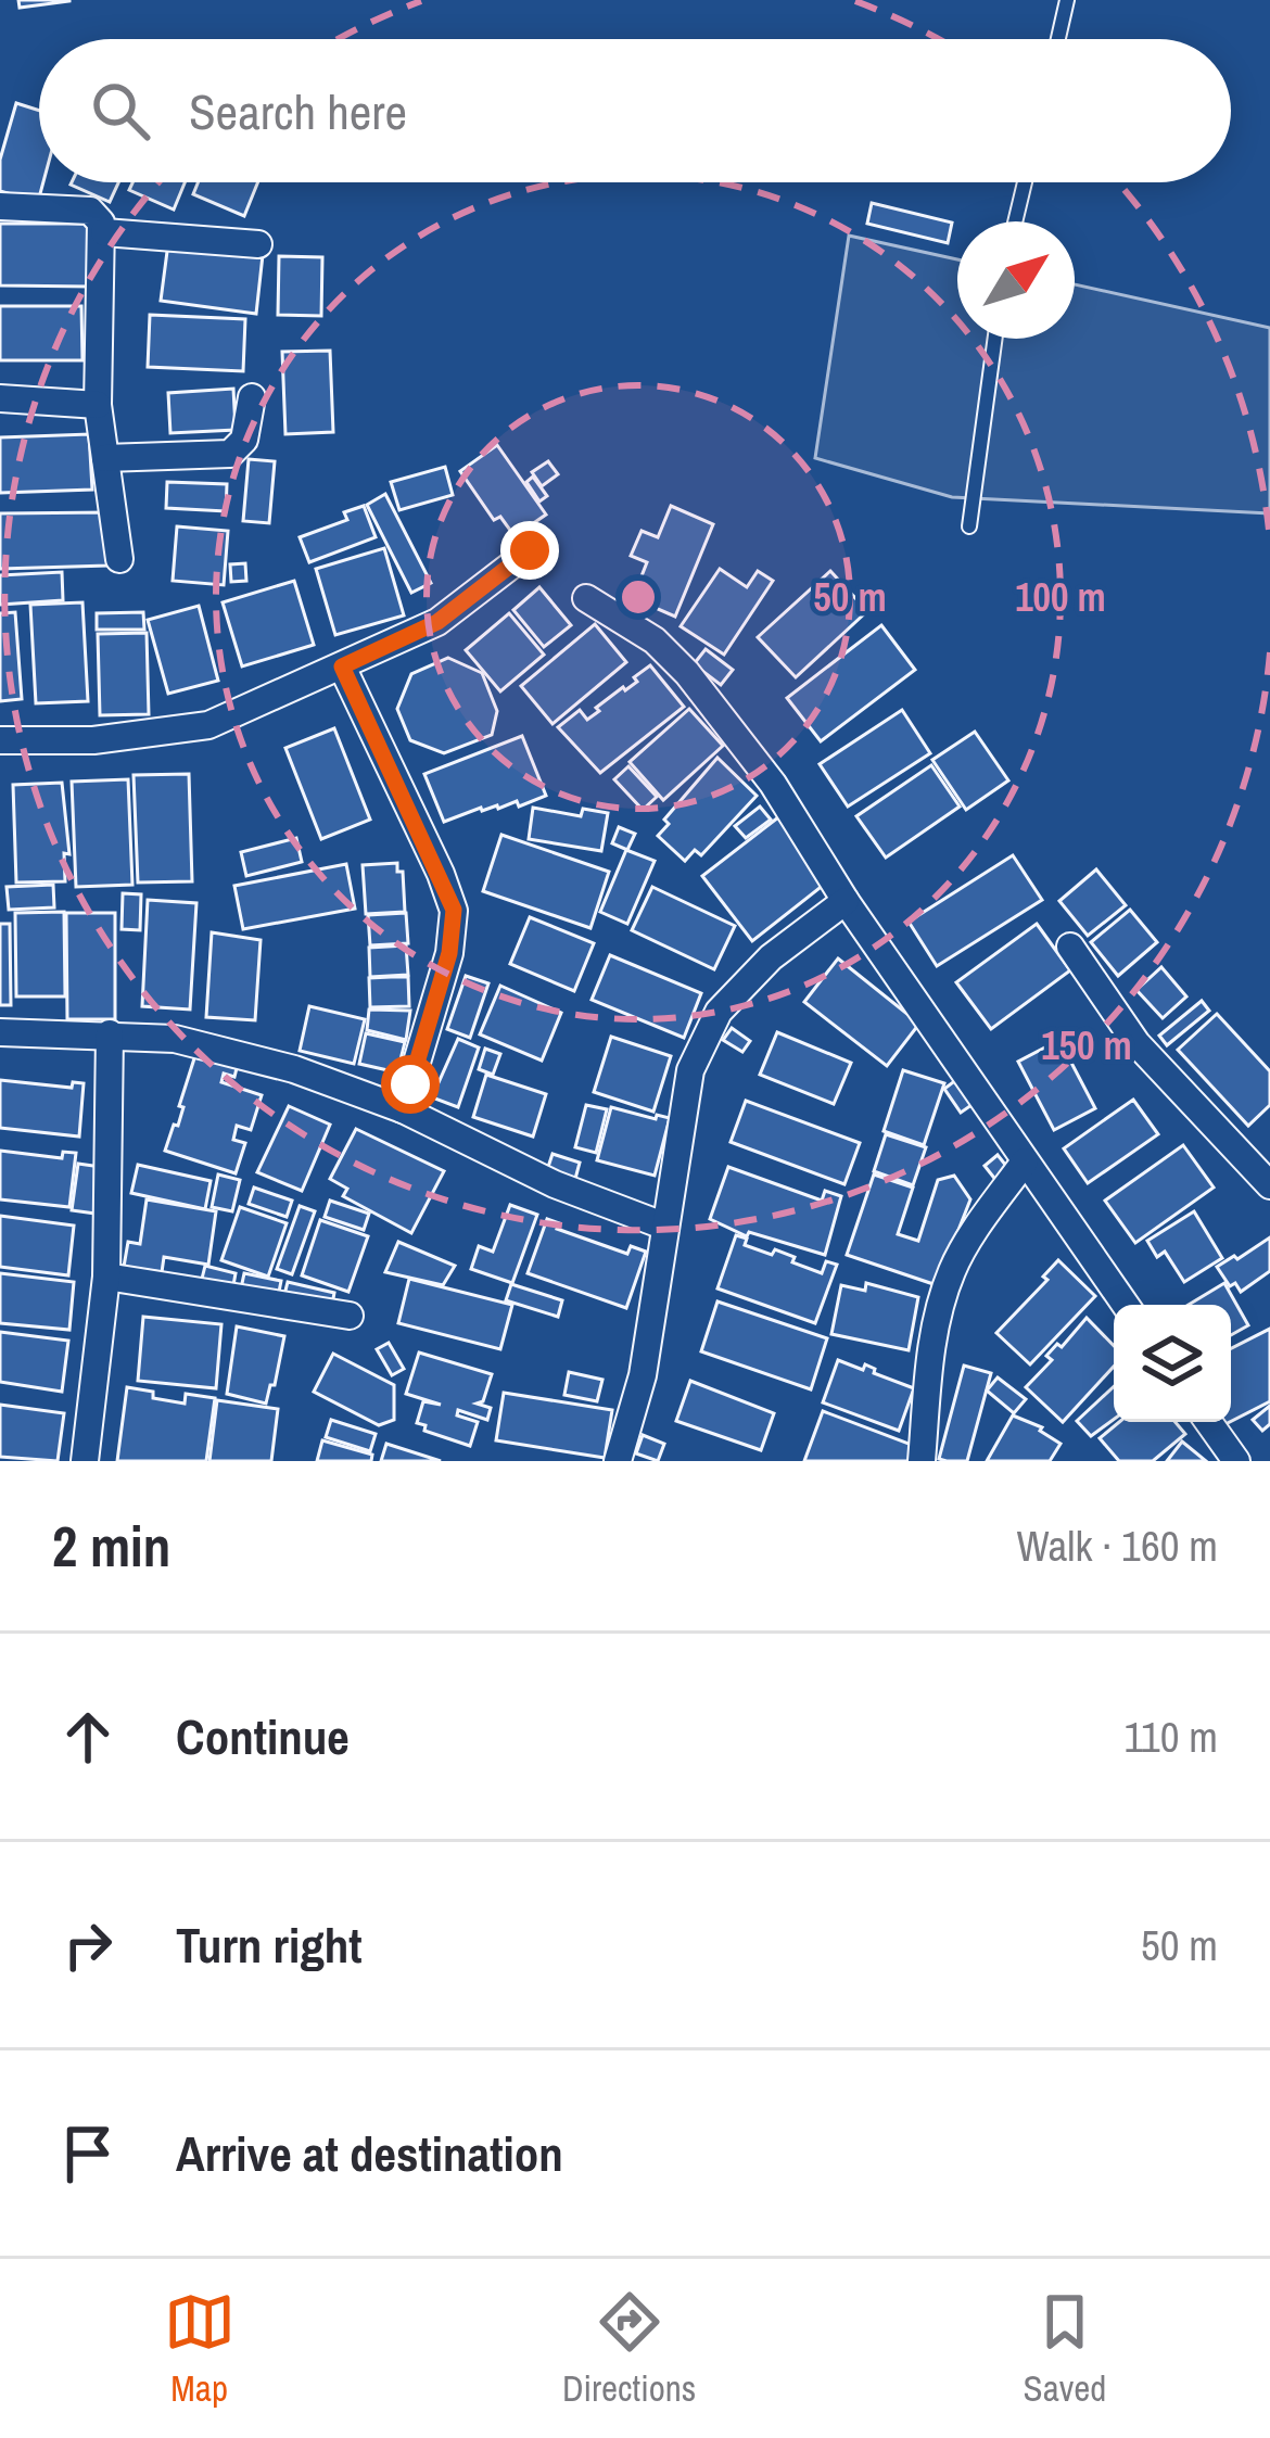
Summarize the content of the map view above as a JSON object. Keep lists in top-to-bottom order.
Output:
{
  "north": "top right",
  "page": {
    "search": "Search here",
    "heading": ["2 min", "Walk · 160 m"],
    "list": [
      ["Continue", "110 m"],
      ["Turn right", "50 m"],
      "Arrive at destination"
    ],
    "nav": ["Map", "Directions", "Saved"]
  },
  "rings": ["50 m", "100 m", "150 m"]
}
